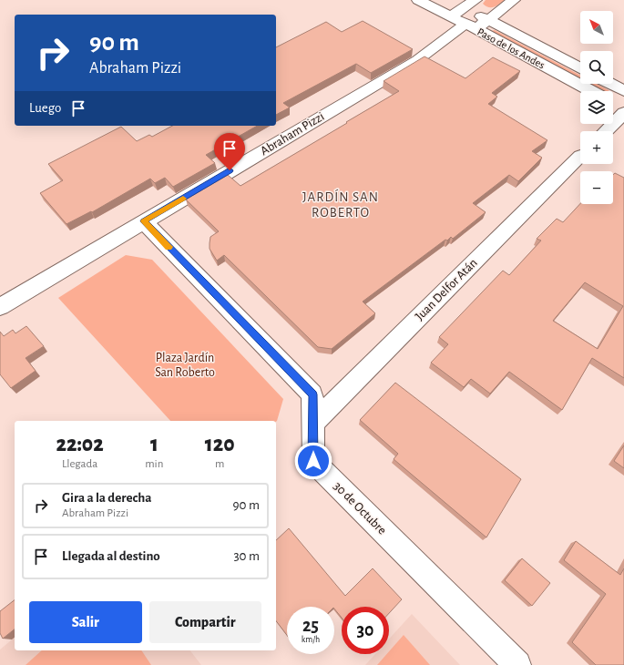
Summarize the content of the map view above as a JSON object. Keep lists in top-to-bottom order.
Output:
{
  "streets": {
    "street": [
      "Paso de los Andes",
      "Abraham Pizzi",
      "Juan Delfor Atán",
      "30 de Octubre"
    ]
  },
  "crossings": [
    ["Paso de los Andes", "Abraham Pizzi"],
    ["Abraham Pizzi", "30 de Octubre"],
    ["Juan Delfor Atán", "30 de Octubre"]
  ],
  "districts": ["JARDÍN SAN ROBERTO"],
  "parks": ["Plaza Jardín San Roberto"],
  "north": "top left",
  "page": {
    "map_buttons": ["+", "−"],
    "turn": ["90 m", "Abraham Pizzi"],
    "then": "Luego",
    "eta": [
      "22:02",
      "Llegada",
      "1",
      "min",
      "120",
      "m"
    ],
    "list": [
      {
        "name": "Gira a la derecha",
        "note": "Abraham Pizzi",
        "value": "90 m"
      },
      {
        "name": "Llegada al destino",
        "value": "30 m"
      }
    ],
    "buttons": ["Salir", "Compartir"],
    "speed": "25 km/h",
    "limit": "30"
  }
}
